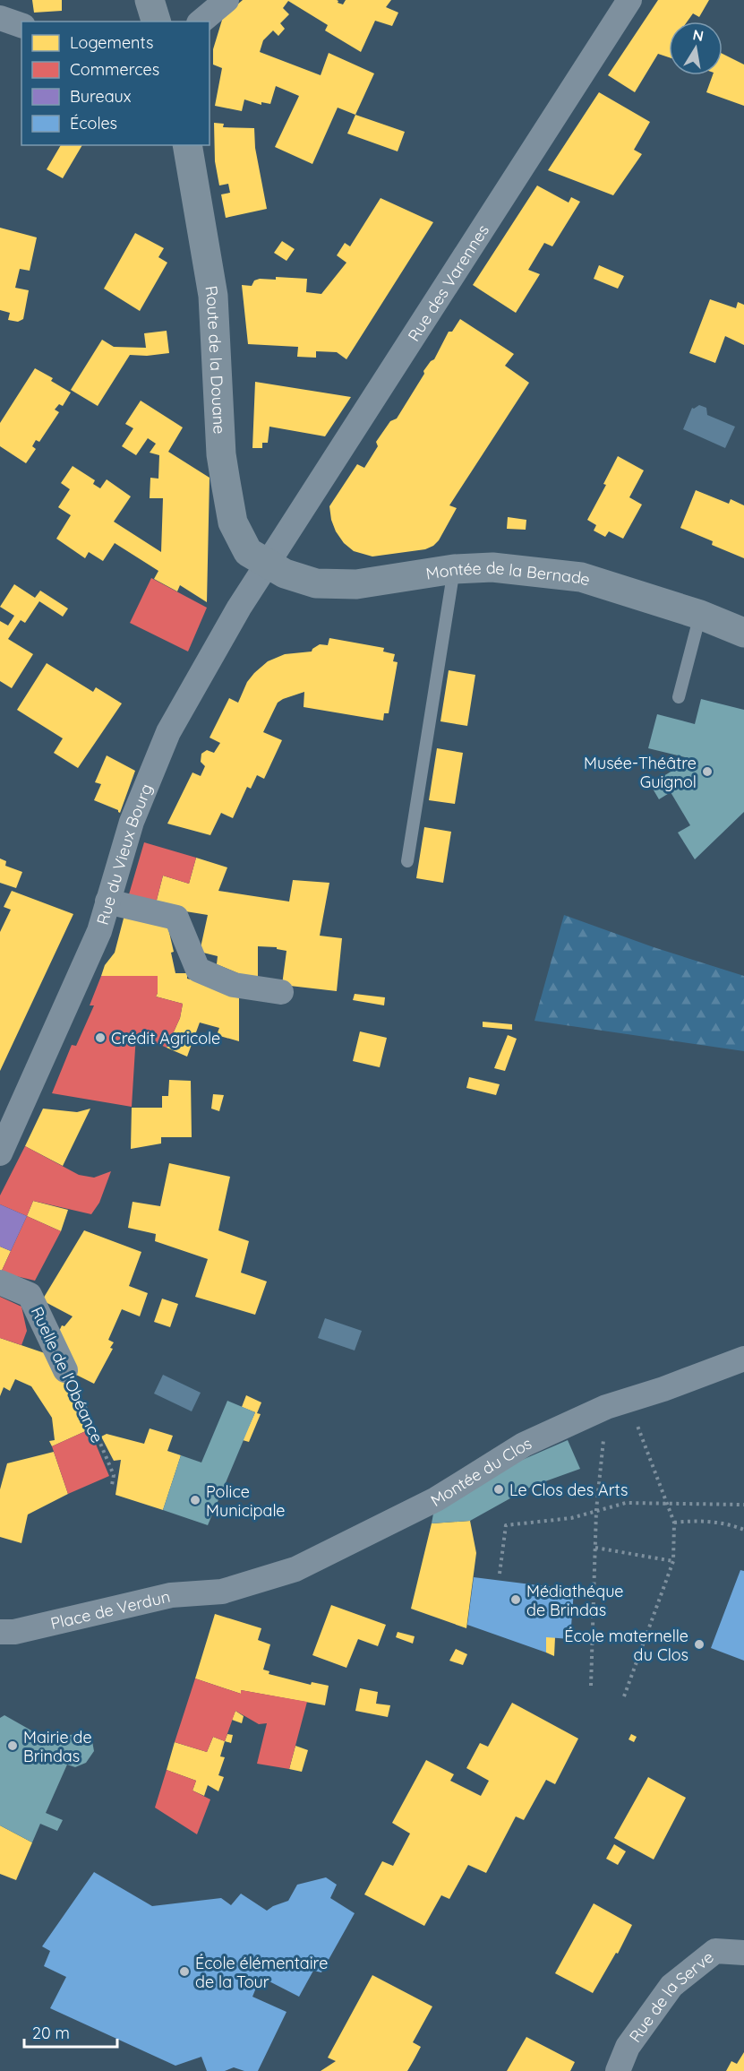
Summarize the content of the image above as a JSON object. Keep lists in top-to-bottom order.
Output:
{
  "streets": {
    "main road": ["Route de la Douane", "Montée de la Bernade"],
    "street": [
      "Rue des Varennes",
      "Rue du Vieux Bourg",
      "Ruelle de l'Obéance",
      "Montée du Clos",
      "Place de Verdun",
      "Rue de la Serve"
    ]
  },
  "crossings": [
    ["Rue des Varennes", "Route de la Douane"],
    ["Rue des Varennes", "Montée de la Bernade"],
    ["Rue des Varennes", "Rue du Vieux Bourg"],
    ["Route de la Douane", "Montée de la Bernade"],
    ["Route de la Douane", "Rue du Vieux Bourg"],
    ["Montée de la Bernade", "Rue du Vieux Bourg"],
    ["Montée du Clos", "Place de Verdun"]
  ],
  "places": [
    "Musée-Théâtre Guignol",
    "Crédit Agricole",
    "Le Clos des Arts",
    "Police Municipale",
    "Médiathéque de Brindas",
    "École maternelle du Clos",
    "Mairie de Brindas",
    "École élémentaire de la Tour"
  ],
  "legend": [
    "Logements",
    "Commerces",
    "Bureaux",
    "Écoles"
  ],
  "scale_bar": "20 m",
  "north": "top"
}
